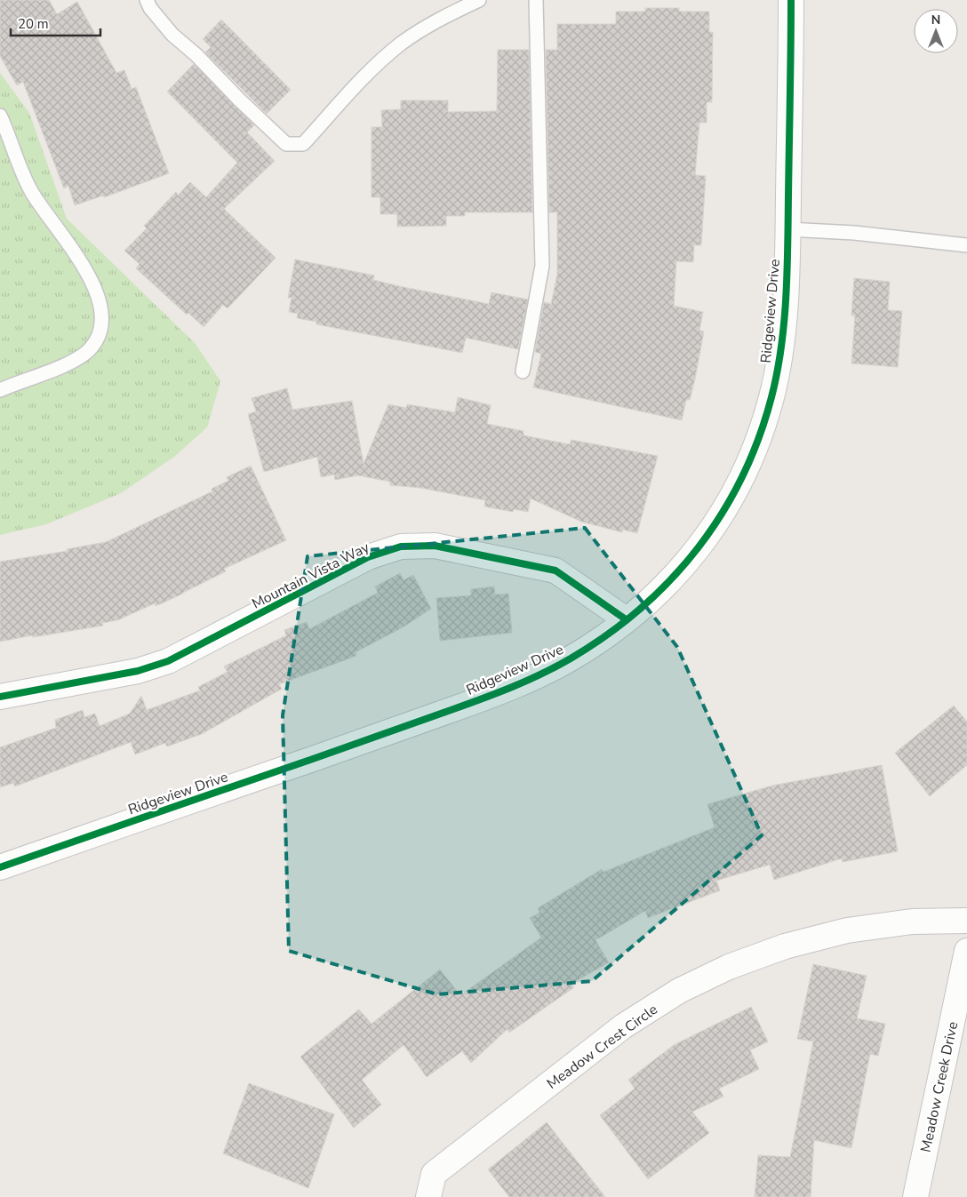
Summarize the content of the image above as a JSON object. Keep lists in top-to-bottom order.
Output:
{
  "streets": {
    "street": [
      "Ridgeview Drive",
      "Mountain Vista Way",
      "Meadow Crest Circle",
      "Meadow Creek Drive"
    ]
  },
  "crossings": [
    ["Ridgeview Drive", "Mountain Vista Way"]
  ],
  "scale_bar": "20 m",
  "north": "top"
}
